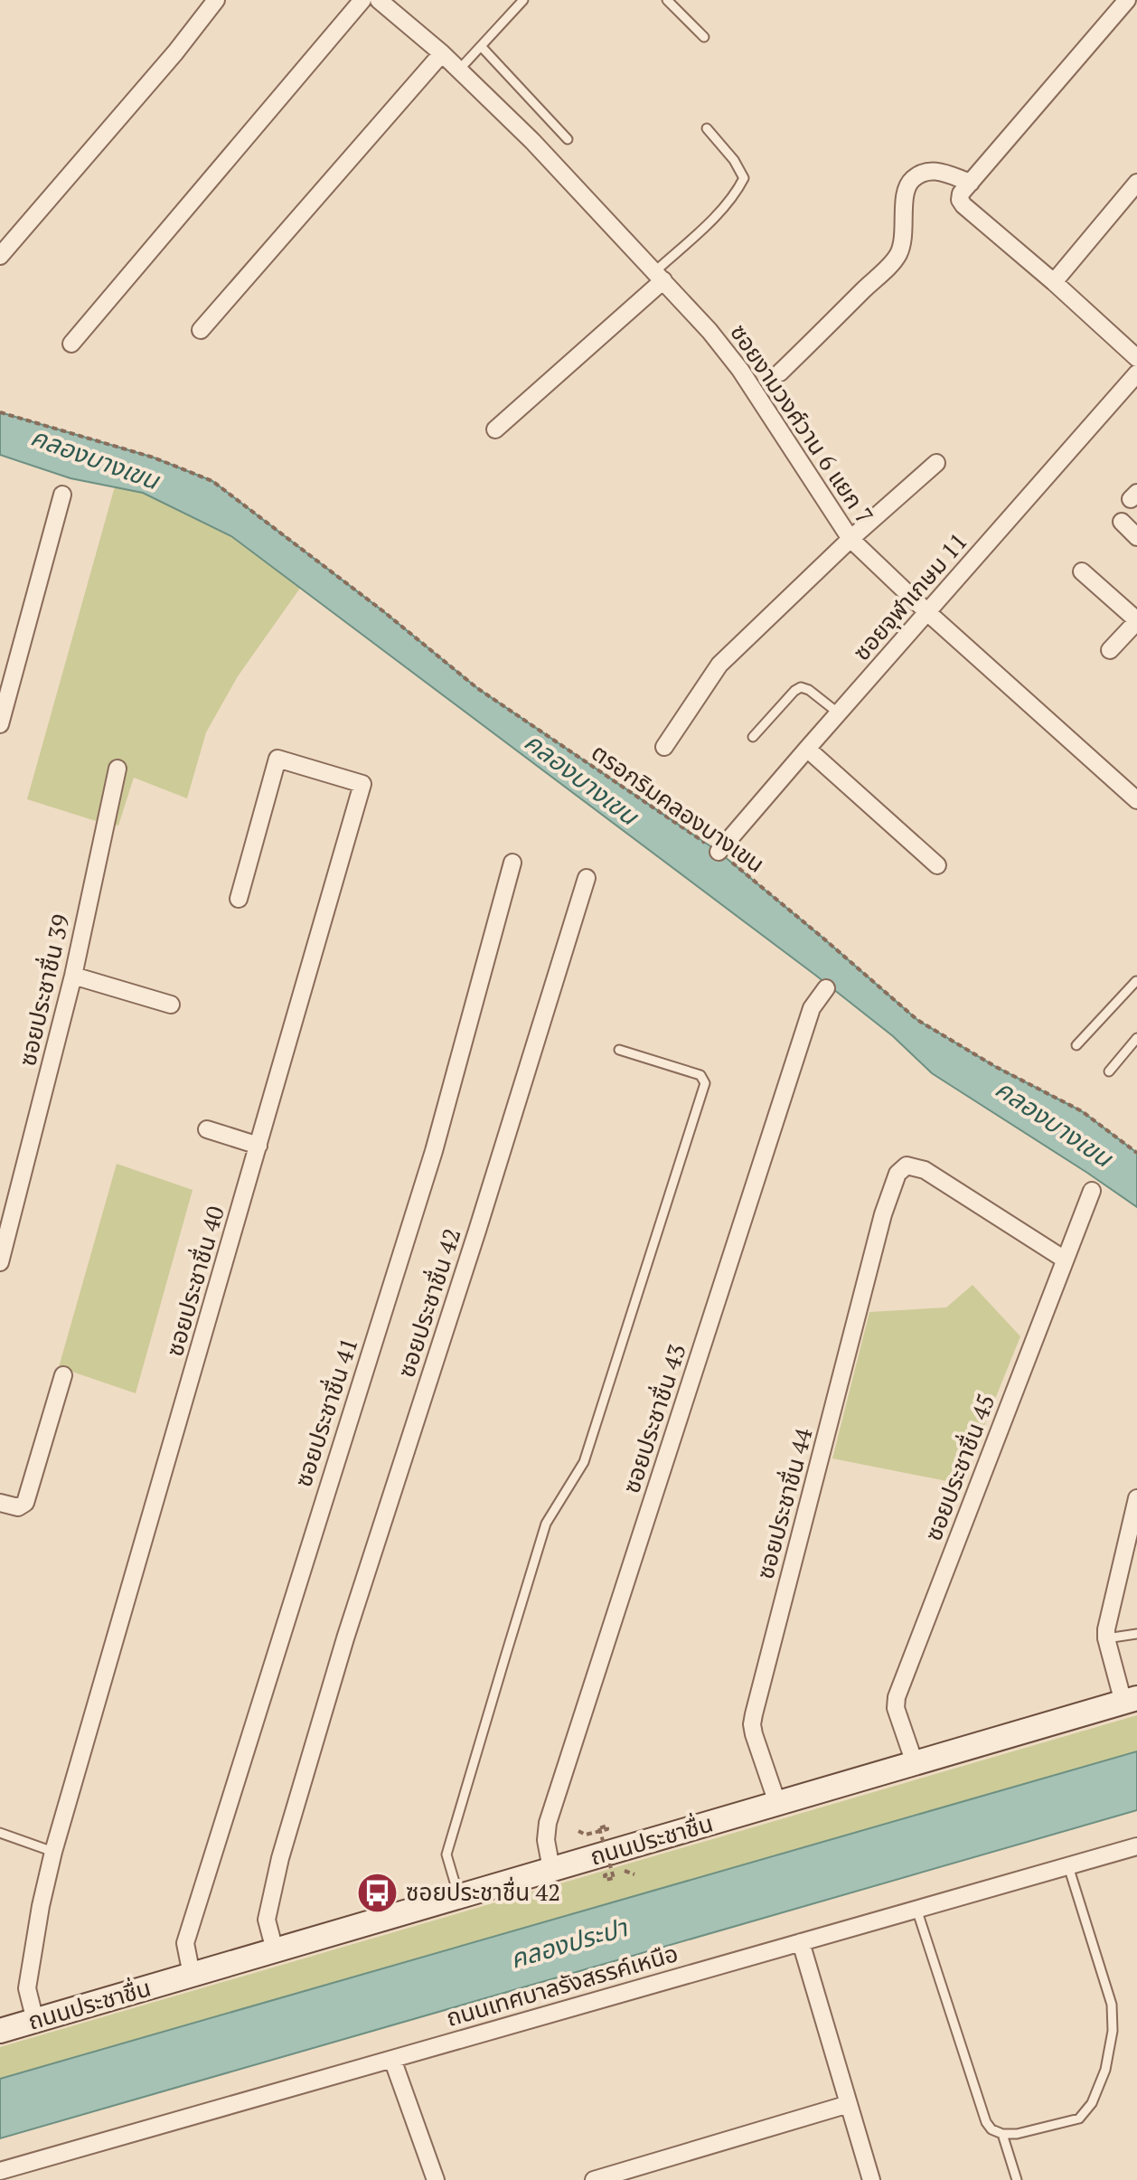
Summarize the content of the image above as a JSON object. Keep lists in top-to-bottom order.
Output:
{
  "streets": {
    "main road": ["ถนนประชาชื่น"],
    "street": [
      "ซอยงามวงศ์วาน 6 แยก 7",
      "ซอยจุฬาเกษม 11",
      "ซอยประชาชื่น 39",
      "ซอยประชาชื่น 40",
      "ซอยประชาชื่น 42",
      "ซอยประชาชื่น 41",
      "ซอยประชาชื่น 43",
      "ซอยประชาชื่น 45",
      "ซอยประชาชื่น 44",
      "ถนนเทศบาลรังสรรค์เหนือ"
    ],
    "path": ["ตรอกริมคลองบางเขน"]
  },
  "crossings": [
    ["ซอยงามวงศ์วาน 6 แยก 7", "ซอยจุฬาเกษม 11"],
    ["ซอยจุฬาเกษม 11", "ตรอกริมคลองบางเขน"],
    ["ซอยประชาชื่น 40", "ถนนประชาชื่น"],
    ["ซอยประชาชื่น 42", "ถนนประชาชื่น"],
    ["ซอยประชาชื่น 41", "ถนนประชาชื่น"],
    ["ซอยประชาชื่น 43", "ถนนประชาชื่น"],
    ["ซอยประชาชื่น 45", "ซอยประชาชื่น 44"],
    ["ซอยประชาชื่น 45", "ถนนประชาชื่น"],
    ["ซอยประชาชื่น 44", "ถนนประชาชื่น"]
  ],
  "water": ["คลองบางเขน", "คลองประปา"],
  "places": {
    "bus stop": ["ซอยประชาชื่น 42"]
  }
}
